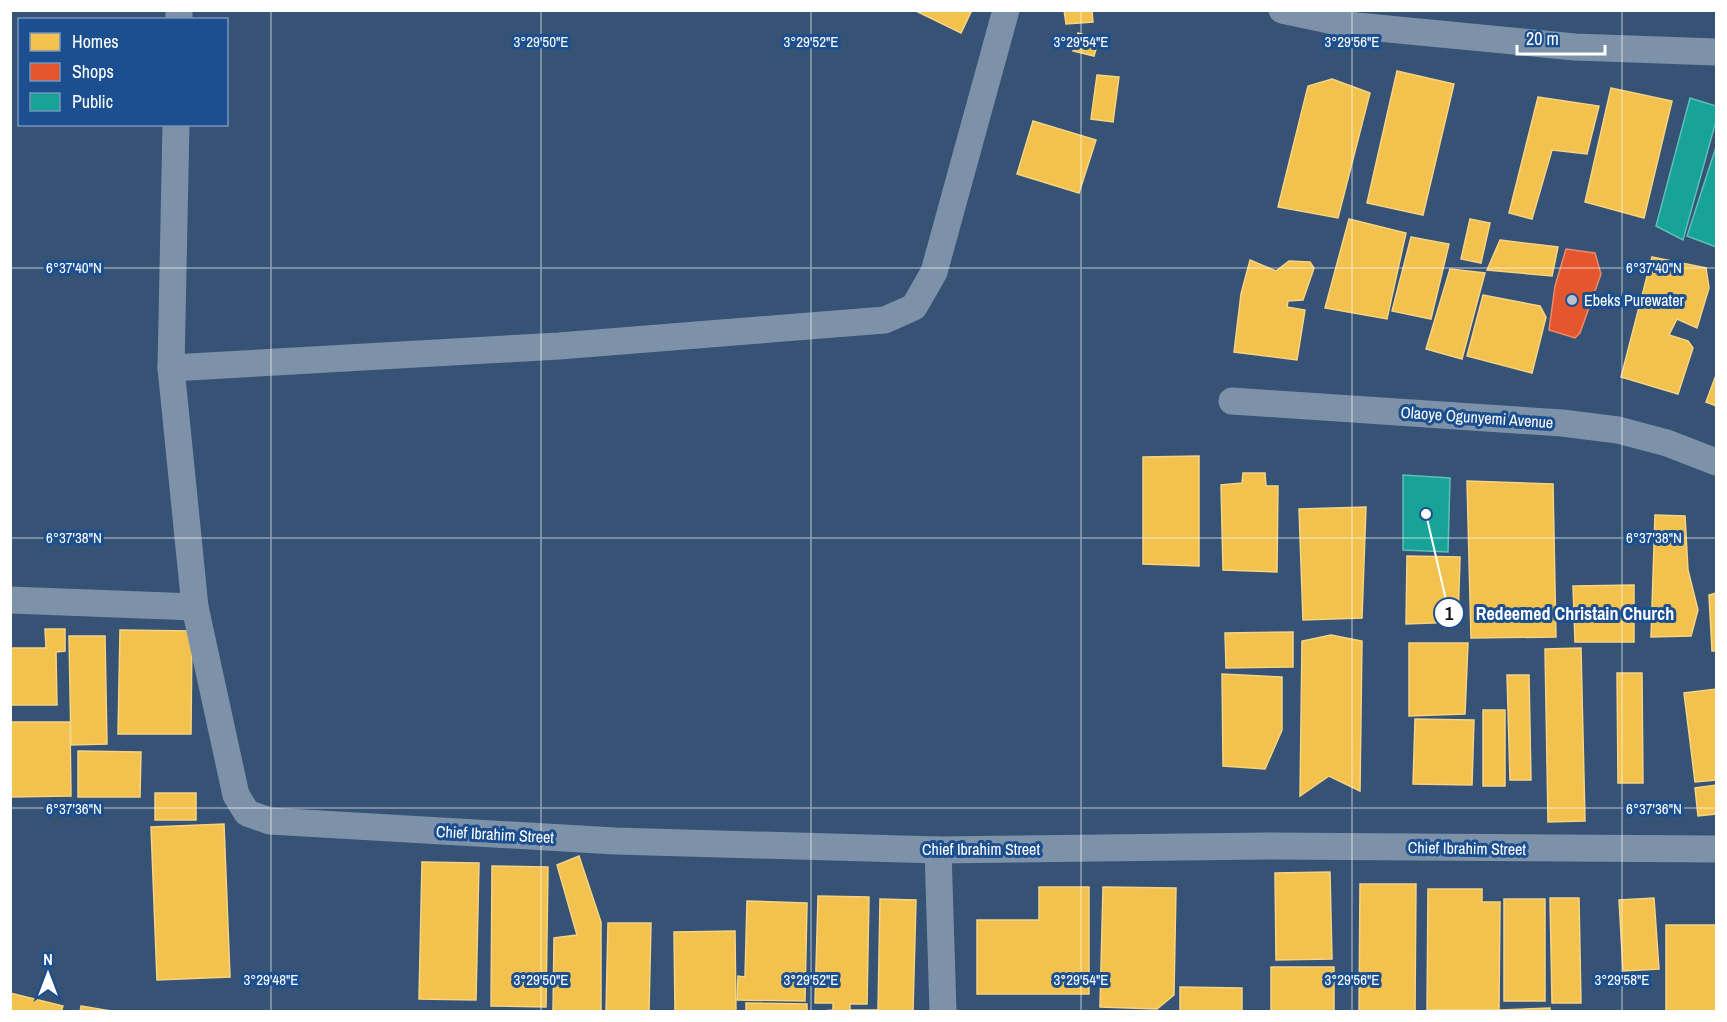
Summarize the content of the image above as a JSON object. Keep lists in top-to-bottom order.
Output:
{
  "streets": {
    "street": ["Olaoye Ogunyemi Avenue", "Chief Ibrahim Street"]
  },
  "places": ["Ebeks Purewater", "Redeemed Christain Church"],
  "legend": ["Homes", "Shops", "Public"],
  "scale_bar": "20 m",
  "north": "top",
  "coordinates": [
    "3°29'50\"E",
    "3°29'52\"E",
    "3°29'54\"E",
    "3°29'56\"E",
    "6°37'40\"N",
    "6°37'38\"N",
    "6°37'36\"N",
    "3°29'48\"E",
    "3°29'58\"E"
  ]
}
